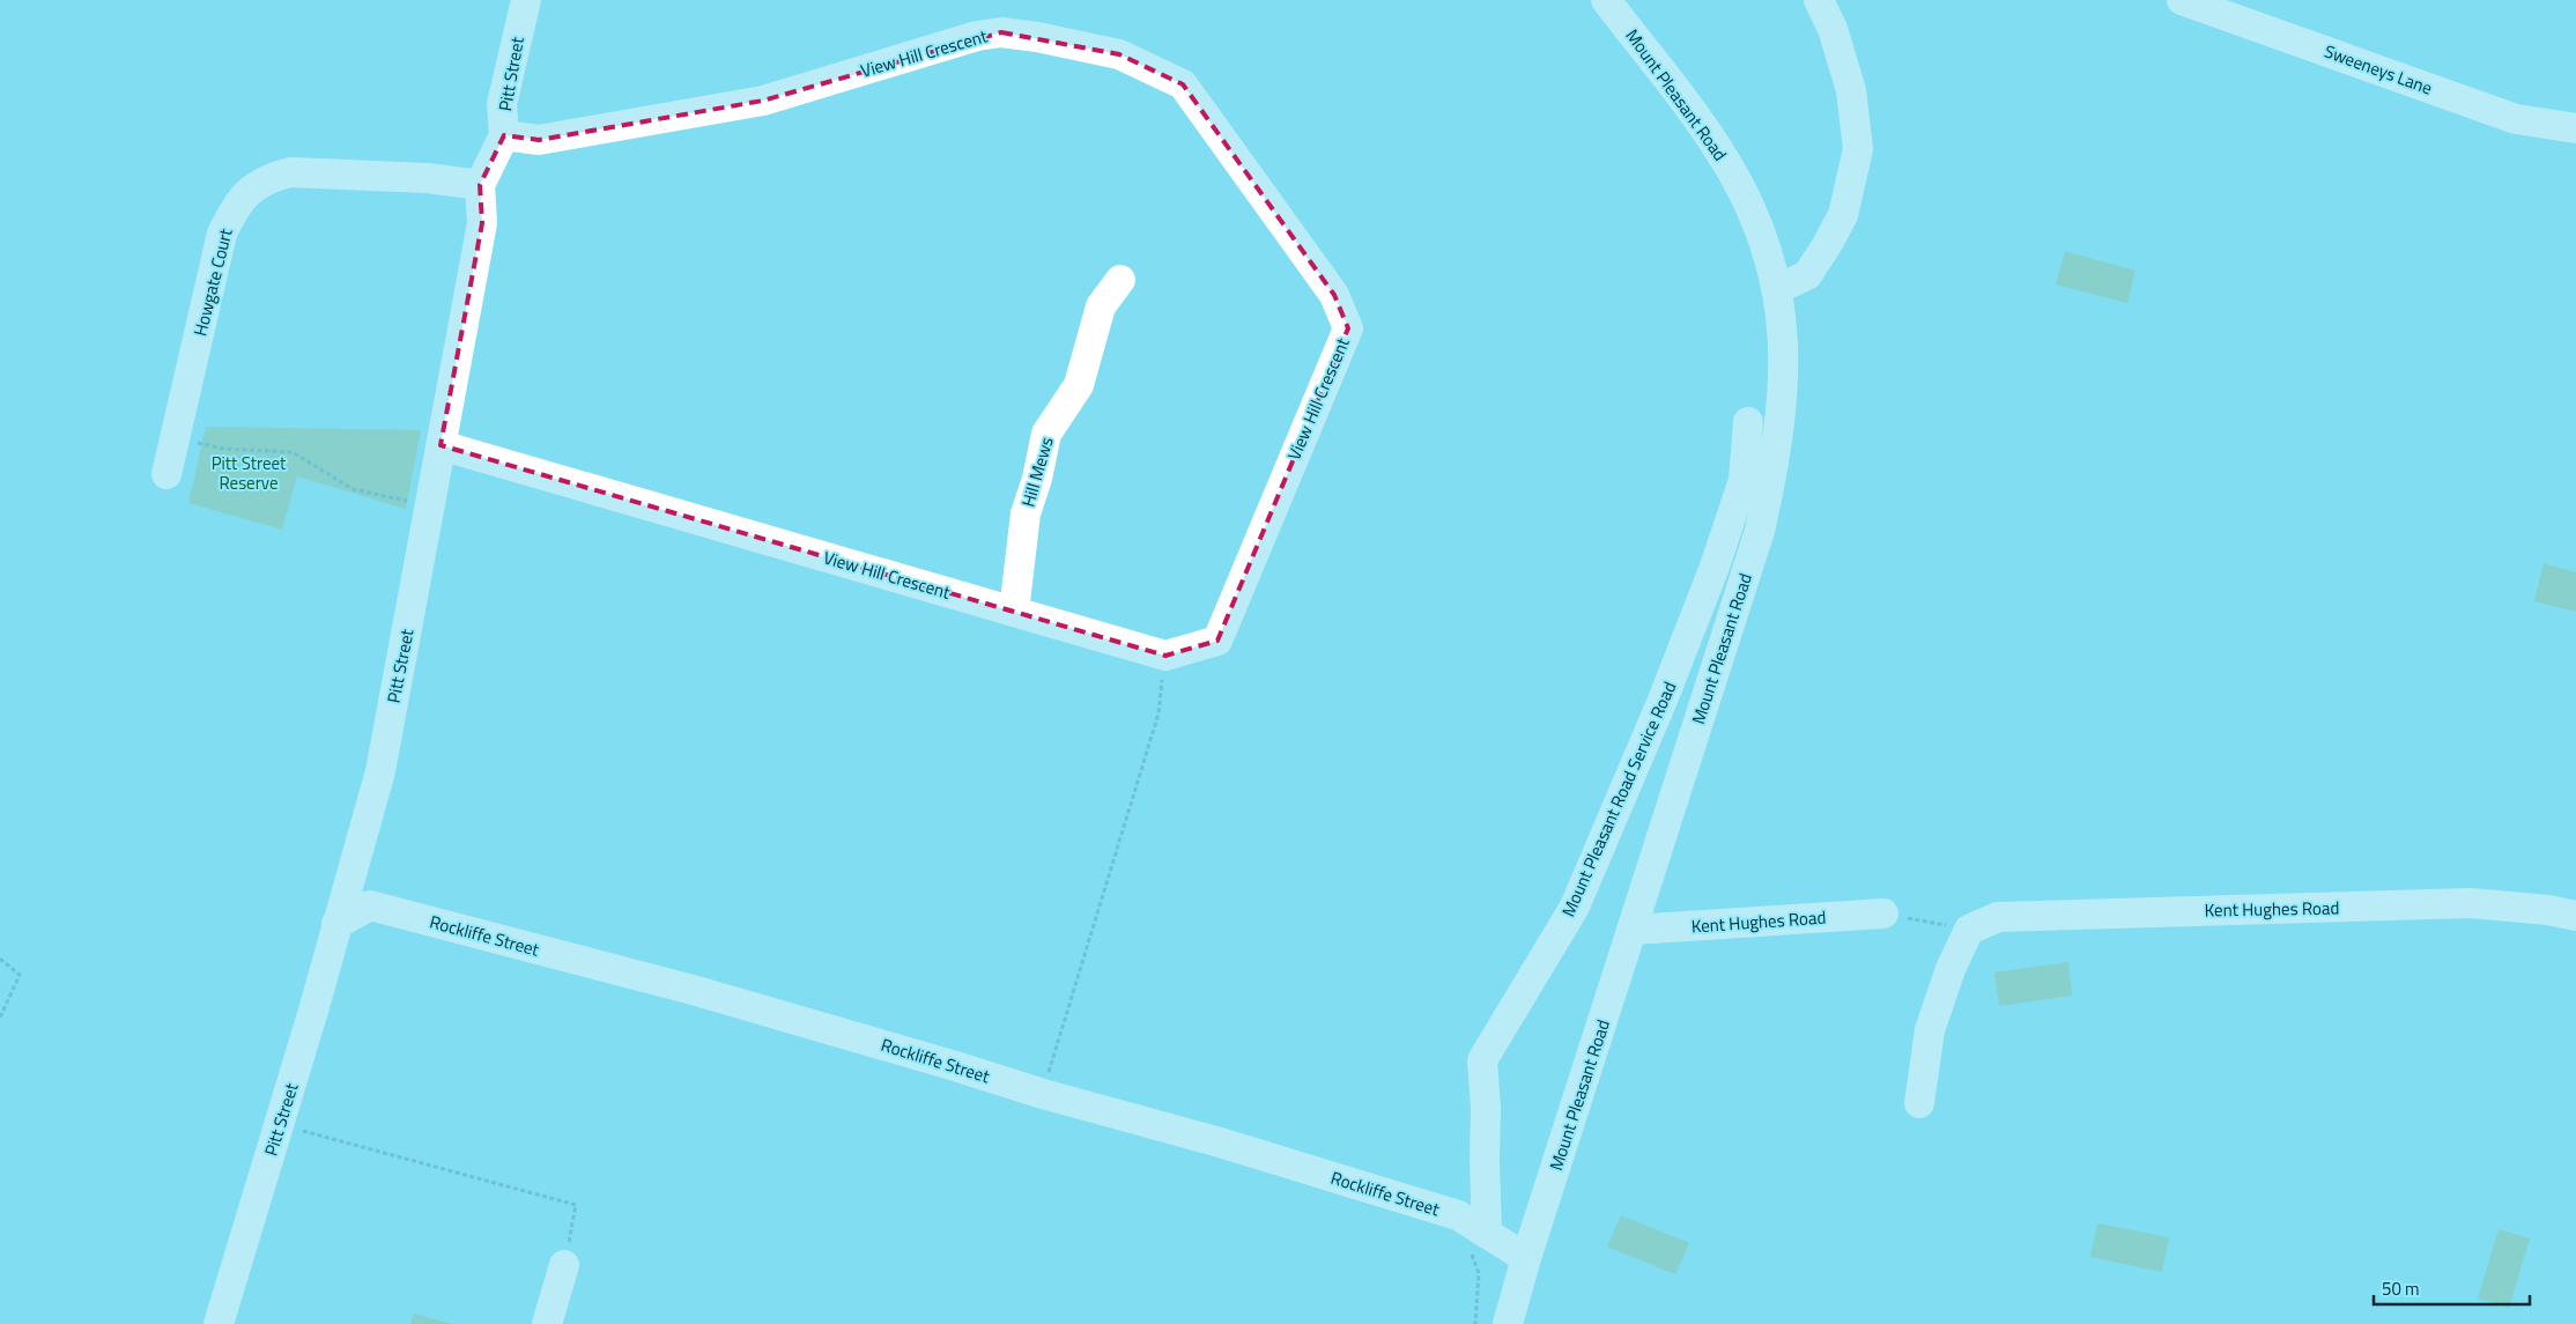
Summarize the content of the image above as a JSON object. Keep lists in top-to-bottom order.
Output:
{
  "streets": {
    "street": [
      "View Hill Crescent",
      "Sweeneys Lane",
      "Pitt Street",
      "Mount Pleasant Road",
      "Howgate Court",
      "Hill Mews",
      "Mount Pleasant Road Service Road",
      "Kent Hughes Road",
      "Rockliffe Street"
    ]
  },
  "crossings": [
    ["View Hill Crescent", "Pitt Street"],
    ["View Hill Crescent", "Hill Mews"],
    ["Pitt Street", "Howgate Court"],
    ["Pitt Street", "Rockliffe Street"],
    ["Mount Pleasant Road", "Kent Hughes Road"],
    ["Mount Pleasant Road", "Rockliffe Street"],
    ["Mount Pleasant Road Service Road", "Rockliffe Street"]
  ],
  "parks": ["Pitt Street Reserve"],
  "scale_bar": "50 m"
}
